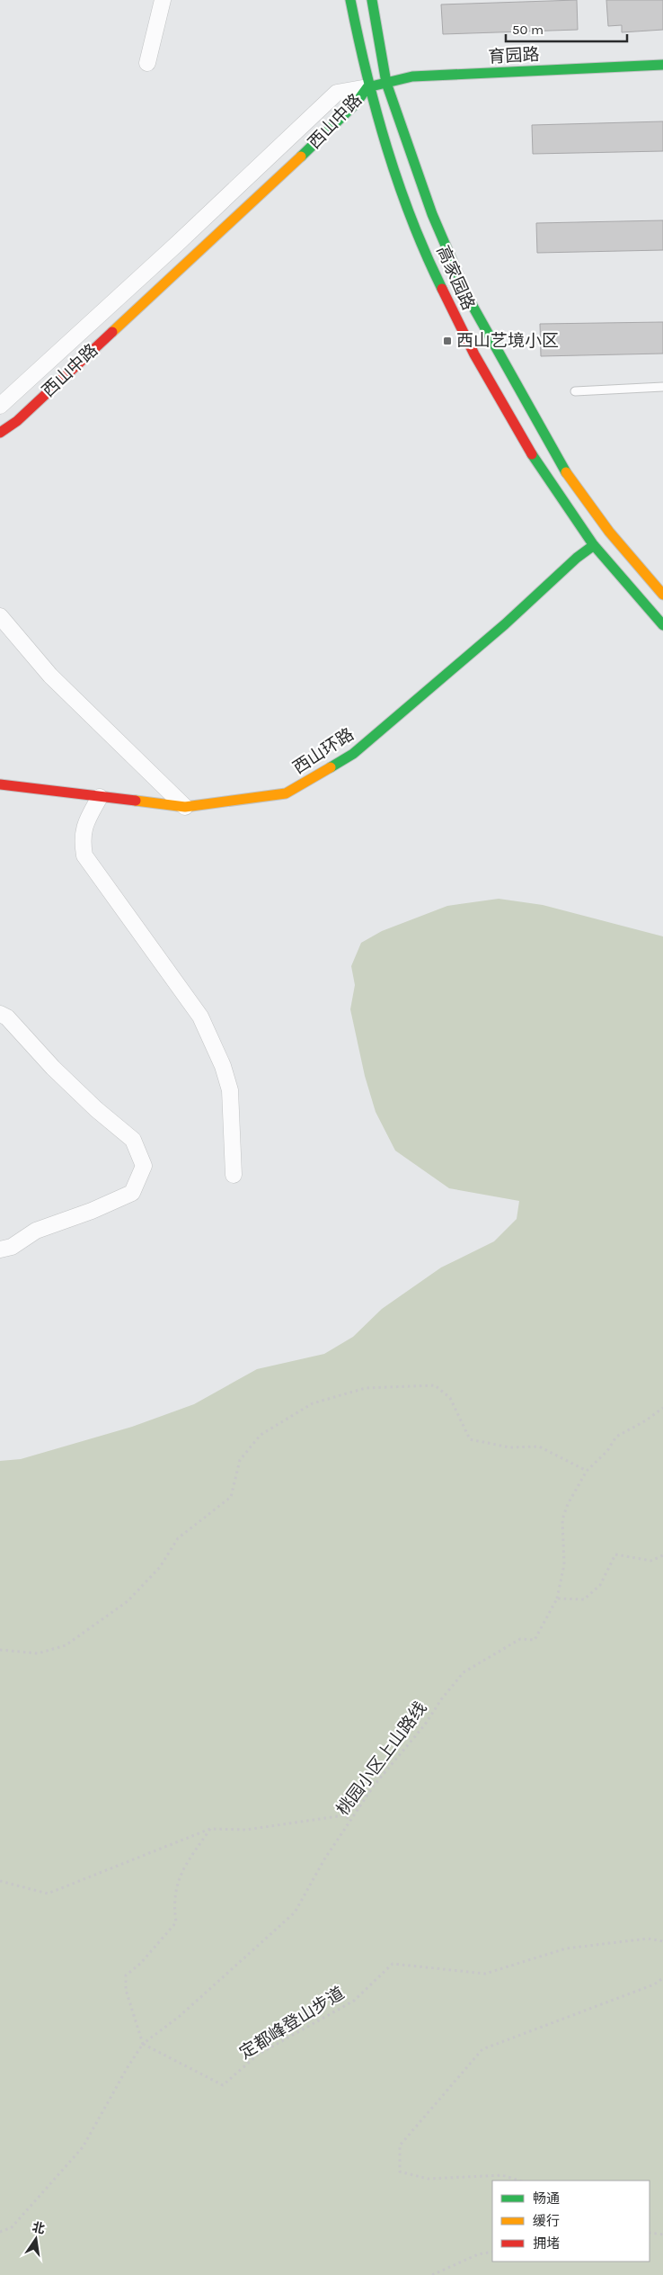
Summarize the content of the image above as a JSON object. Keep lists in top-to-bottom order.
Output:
{
  "streets": {
    "street": [
      "育园路",
      "西山中路",
      "高家园路",
      "西山环路"
    ],
    "path": ["桃园小区上山路线", "定都峰登山步道"]
  },
  "crossings": [
    ["育园路", "西山中路"],
    ["育园路", "高家园路"],
    ["西山中路", "高家园路"],
    ["高家园路", "西山环路"],
    ["桃园小区上山路线", "定都峰登山步道"]
  ],
  "places": {
    "transit": ["西山艺境小区"]
  },
  "legend": ["畅通", "缓行", "拥堵"],
  "scale_bar": "50 m",
  "north": "top"
}
